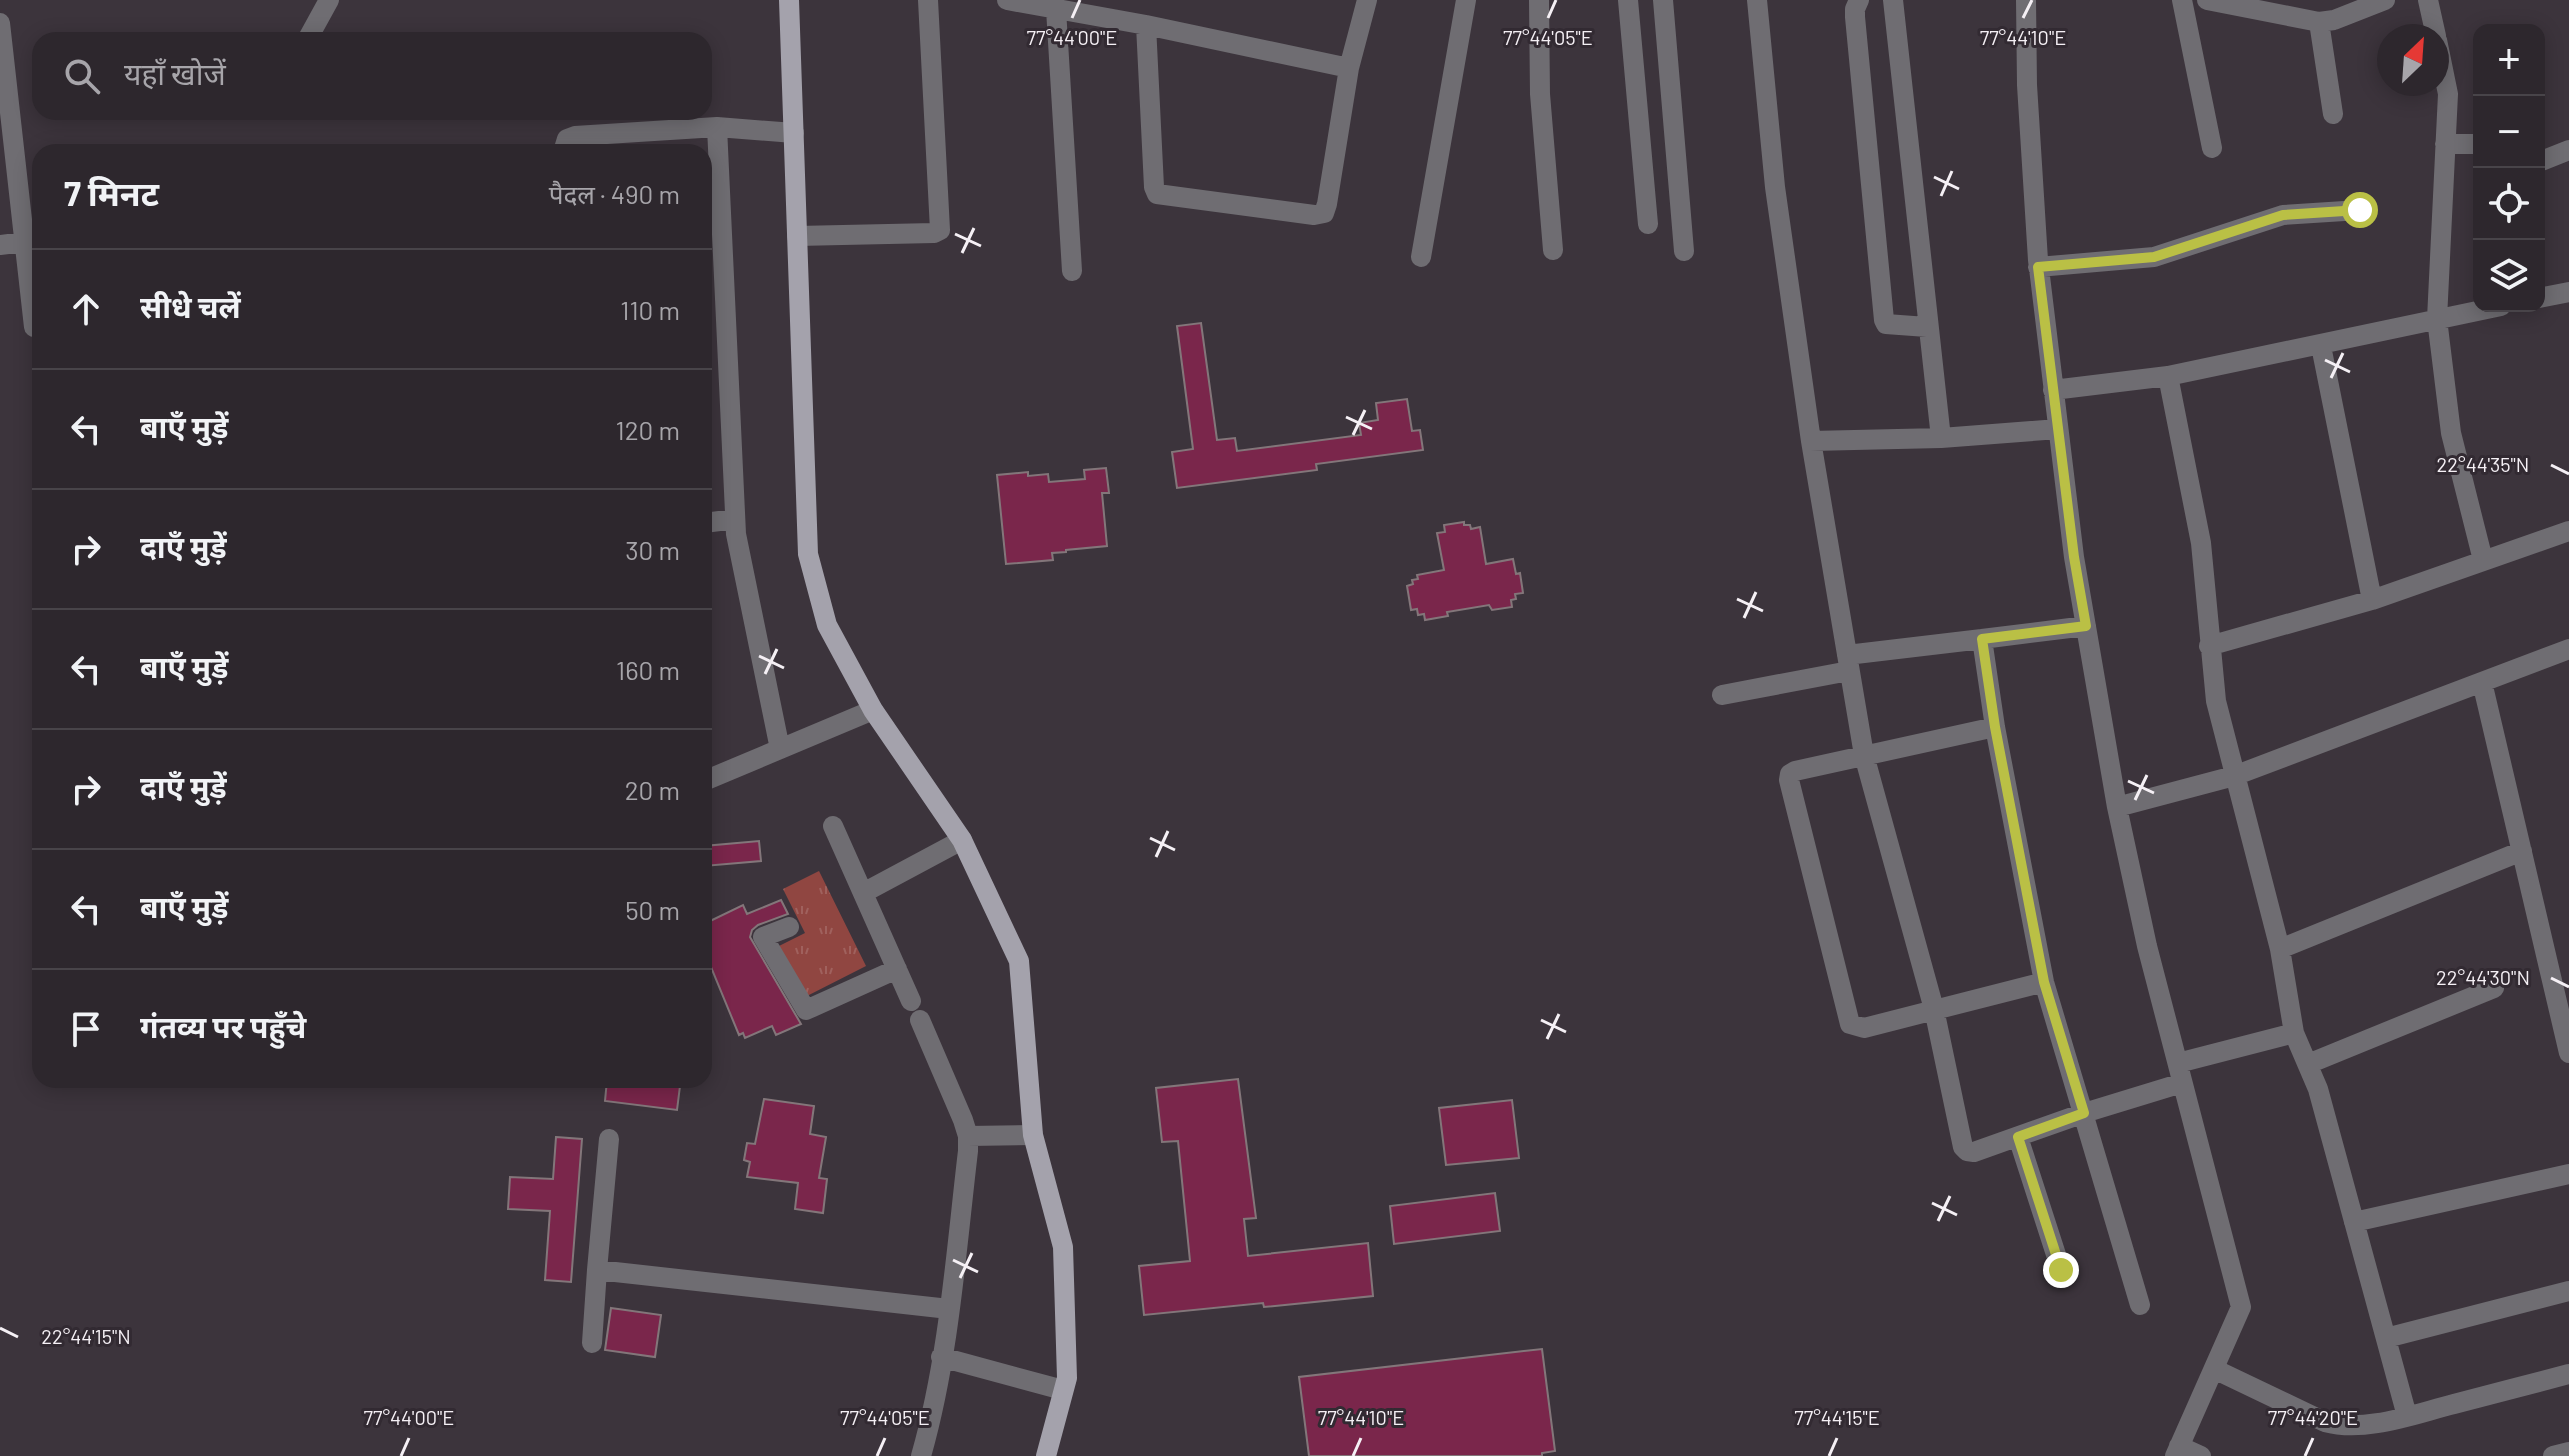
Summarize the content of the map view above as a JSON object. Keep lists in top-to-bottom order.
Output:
{
  "north": "top right",
  "page": {
    "map_buttons": ["+", "−"],
    "search": "यहाँ खोजें",
    "heading": ["7 मिनट", "पैदल · 490 m"],
    "list": [
      ["सीधे चलें", "110 m"],
      ["बाएँ मुड़ें", "120 m"],
      ["दाएँ मुड़ें", "30 m"],
      ["बाएँ मुड़ें", "160 m"],
      ["दाएँ मुड़ें", "20 m"],
      ["बाएँ मुड़ें", "50 m"],
      "गंतव्य पर पहुँचे"
    ]
  },
  "coordinates": [
    "77°44'00\"E",
    "77°44'05\"E",
    "77°44'10\"E",
    "22°44'35\"N",
    "22°44'30\"N",
    "22°44'15\"N",
    "77°44'15\"E",
    "77°44'20\"E"
  ]
}
